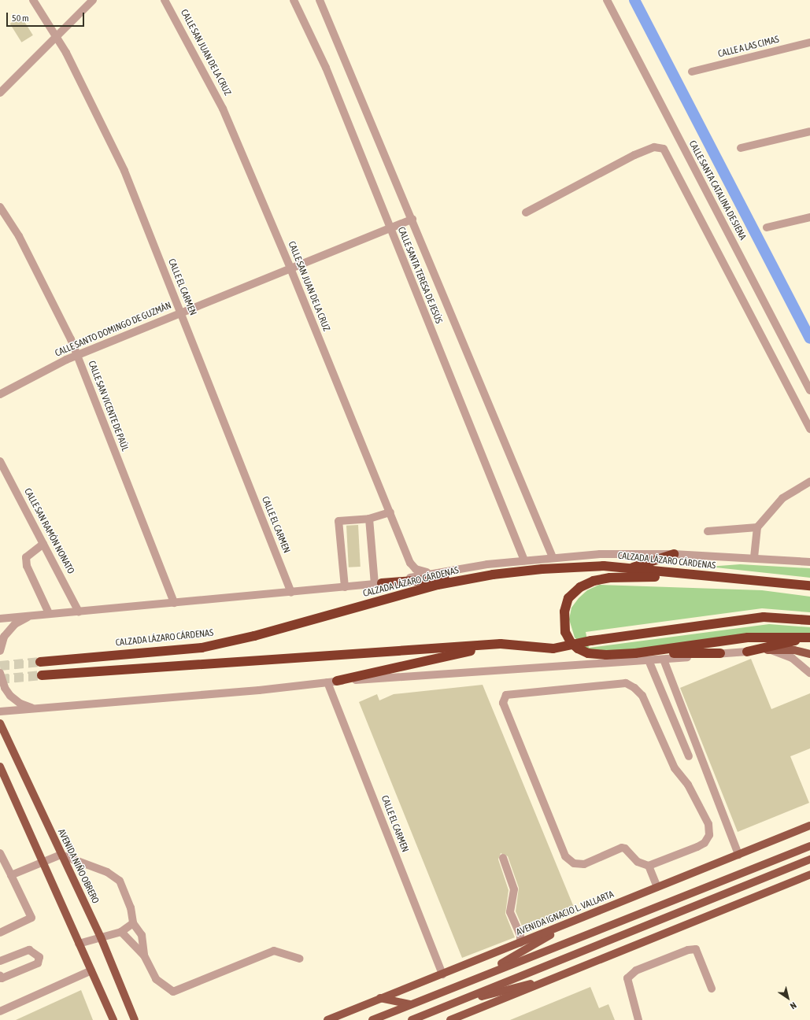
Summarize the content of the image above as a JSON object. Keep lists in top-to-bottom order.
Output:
{
  "streets": {
    "highway": ["CALZADA LÁZARO CÁRDENAS"],
    "main road": ["AVENIDA NIÑO OBRERO", "AVENIDA IGNACIO L. VALLARTA"],
    "street": [
      "CALLE A LAS CIMAS",
      "CALLE SAN JUAN DE LA CRUZ",
      "CALLE SANTA CATALINA DE SIENA",
      "CALLE SANTA TERESA DE JESÚS",
      "CALLE EL CARMEN",
      "CALLE SANTO DOMINGO DE GUZMÁN",
      "CALLE SAN VICENTE DE PAÚL",
      "CALLE SAN RAMÓN NONATO"
    ]
  },
  "crossings": [
    ["CALLE SAN JUAN DE LA CRUZ", "CALLE SANTO DOMINGO DE GUZMÁN"],
    ["CALLE SAN JUAN DE LA CRUZ", "CALZADA LÁZARO CÁRDENAS"],
    ["CALLE SANTA TERESA DE JESÚS", "CALLE SANTO DOMINGO DE GUZMÁN"],
    ["CALLE SANTA TERESA DE JESÚS", "CALZADA LÁZARO CÁRDENAS"],
    ["CALLE EL CARMEN", "CALLE SANTO DOMINGO DE GUZMÁN"],
    ["CALLE EL CARMEN", "CALZADA LÁZARO CÁRDENAS"],
    ["CALLE EL CARMEN", "AVENIDA IGNACIO L. VALLARTA"],
    ["CALLE SANTO DOMINGO DE GUZMÁN", "CALLE SAN VICENTE DE PAÚL"],
    ["CALLE SAN VICENTE DE PAÚL", "CALZADA LÁZARO CÁRDENAS"],
    ["CALLE SAN RAMÓN NONATO", "CALZADA LÁZARO CÁRDENAS"]
  ],
  "scale_bar": "50 m",
  "north": "bottom right"
}
